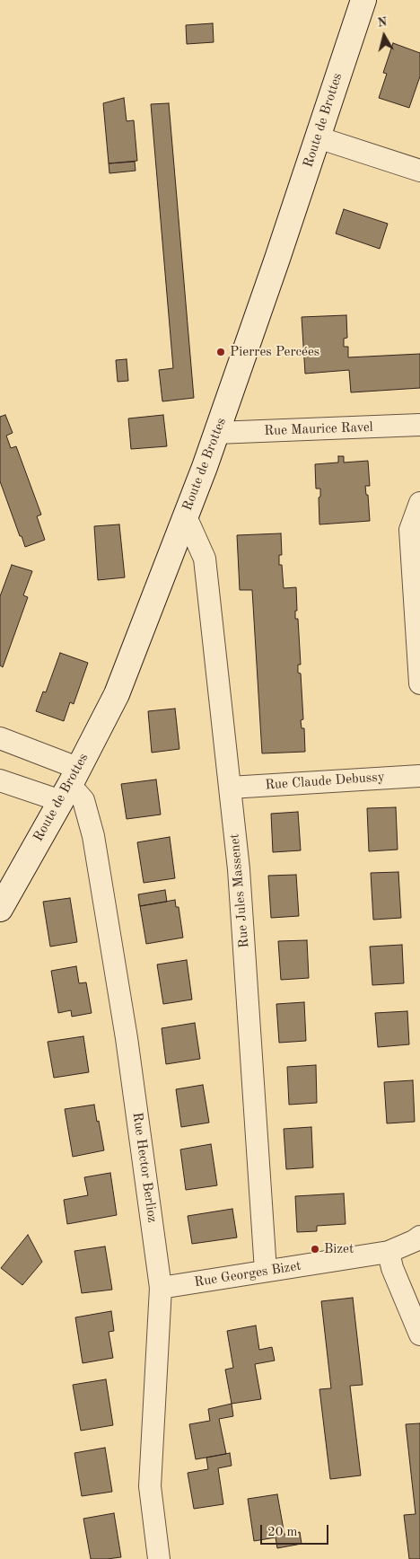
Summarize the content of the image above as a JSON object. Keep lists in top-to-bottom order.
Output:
{
  "streets": {
    "street": [
      "Route de Brottes",
      "Rue Maurice Ravel",
      "Rue Claude Debussy",
      "Rue Jules Massenet",
      "Rue Hector Berlioz",
      "Rue Georges Bizet"
    ]
  },
  "crossings": [
    ["Route de Brottes", "Rue Maurice Ravel"],
    ["Route de Brottes", "Rue Jules Massenet"],
    ["Route de Brottes", "Rue Hector Berlioz"],
    ["Rue Claude Debussy", "Rue Jules Massenet"],
    ["Rue Jules Massenet", "Rue Georges Bizet"],
    ["Rue Hector Berlioz", "Rue Georges Bizet"]
  ],
  "places": ["Pierres Percées", "Bizet"],
  "scale_bar": "20 m",
  "north": "top"
}
